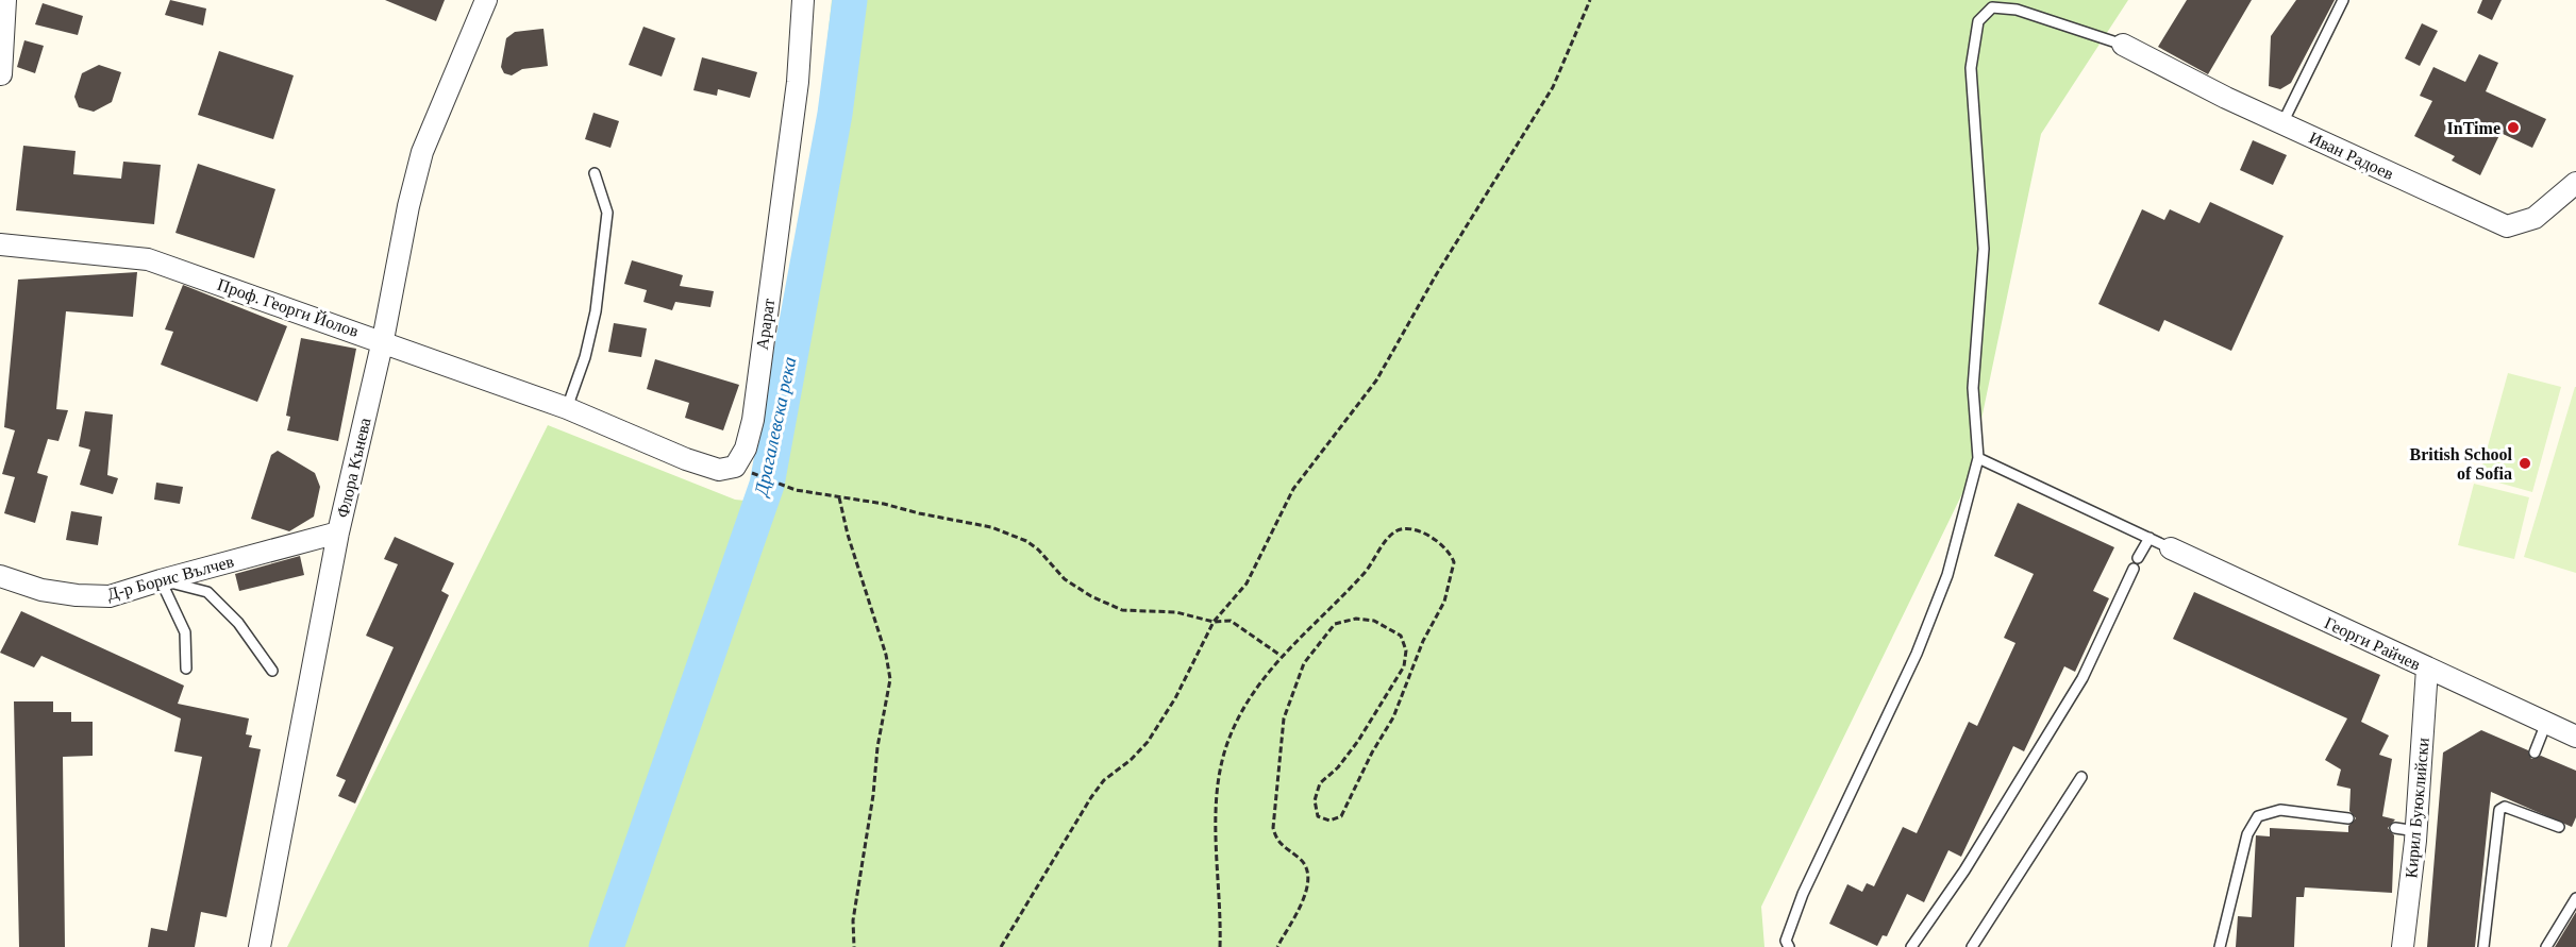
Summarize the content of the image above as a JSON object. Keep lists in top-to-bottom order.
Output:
{
  "streets": {
    "street": [
      "Иван Радоев",
      "Проф. Георги Йолов",
      "Арарат",
      "Флора Кънева",
      "Д-р Борис Вълчев",
      "Георги Райчев",
      "Кирил Буюклийски"
    ]
  },
  "crossings": [
    ["Проф. Георги Йолов", "Флора Кънева"],
    ["Флора Кънева", "Д-р Борис Вълчев"],
    ["Георги Райчев", "Кирил Буюклийски"]
  ],
  "water": ["Драгалевска река"],
  "places": ["InTime", "British School of Sofia"]
}
